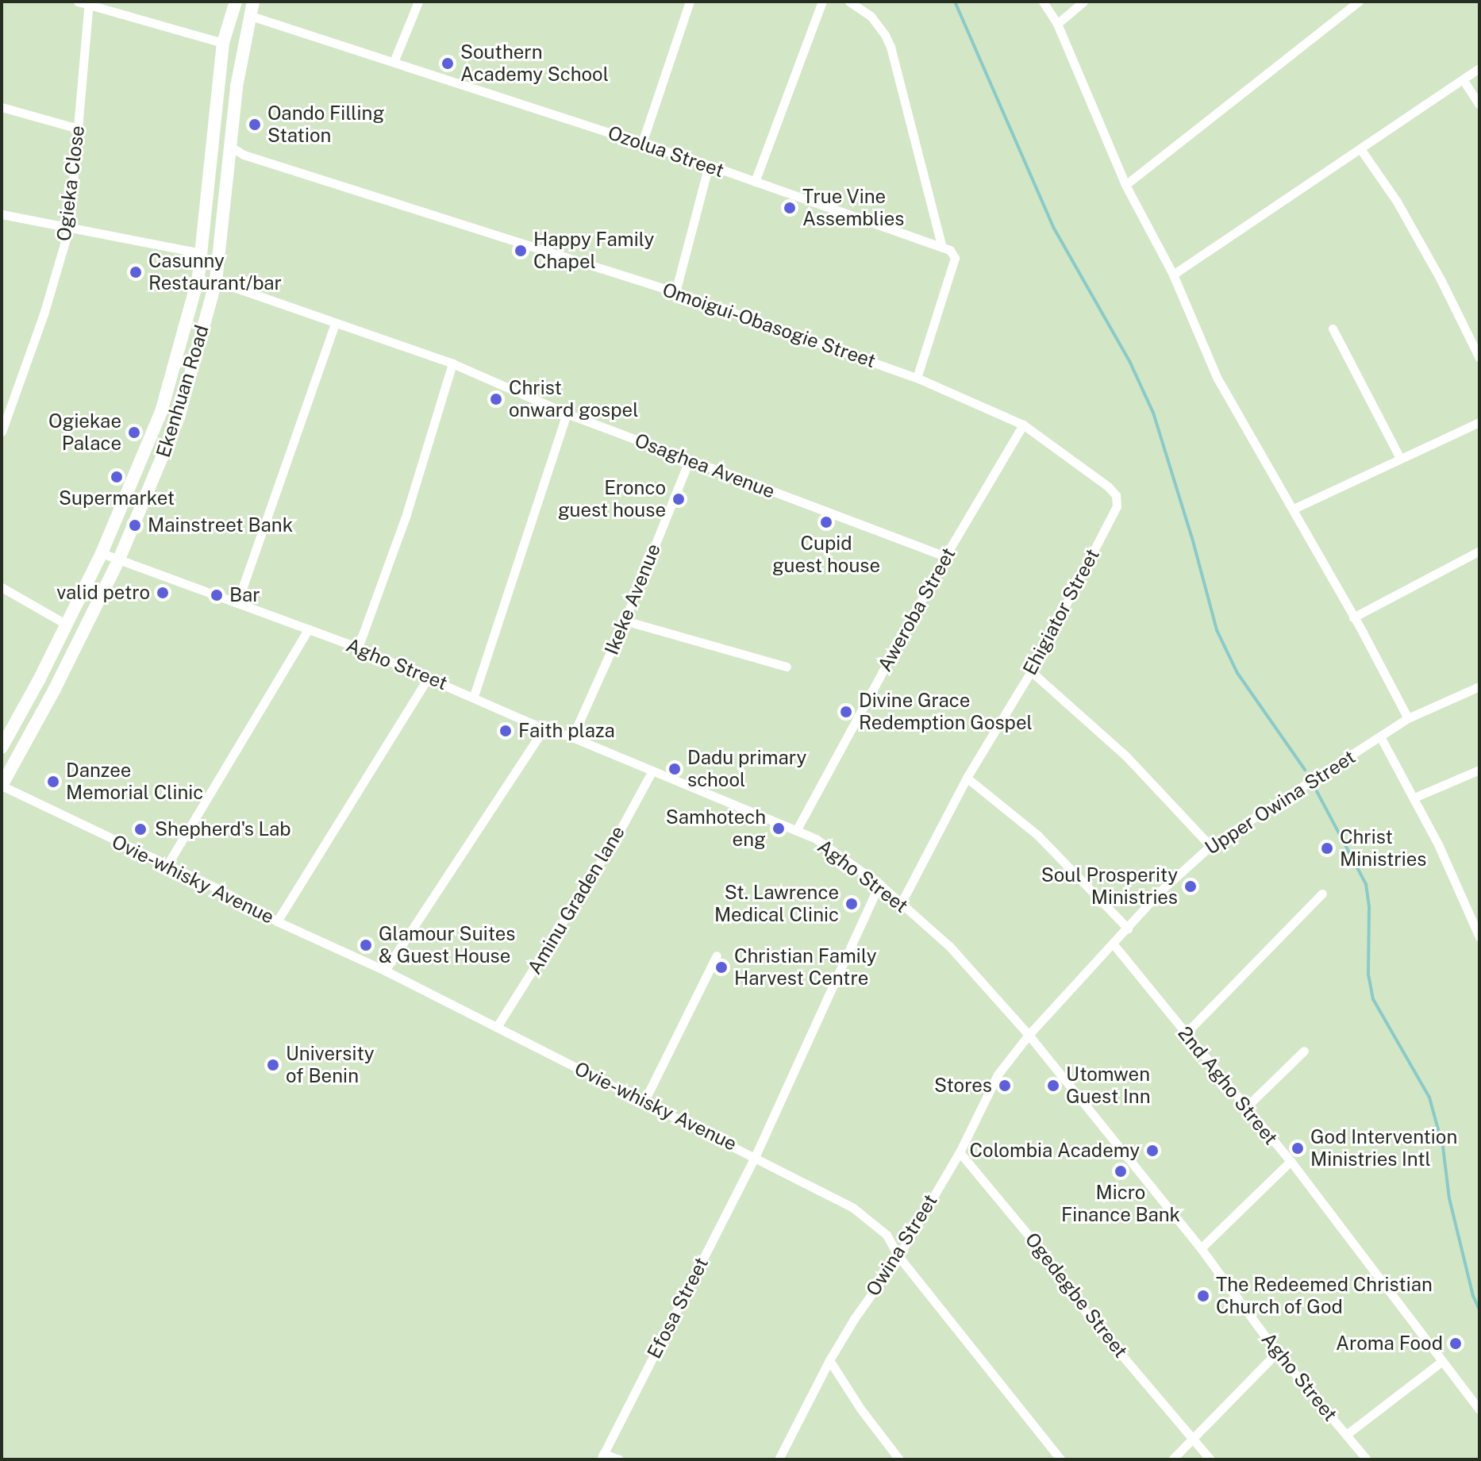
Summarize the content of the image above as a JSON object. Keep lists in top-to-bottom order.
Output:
{
  "streets": {
    "main road": ["Ekenhuan Road"],
    "street": [
      "Ozolua Street",
      "Ogieka Close",
      "Omoigui-Obasogie Street",
      "Osaghea Avenue",
      "Ikeke Avenue",
      "Aweroba Street",
      "Ehigiator Street",
      "Agho Street",
      "Upper Owina Street",
      "Ovie-whisky Avenue",
      "Aminu Graden lane",
      "2nd Agho Street",
      "Owina Street",
      "Ogedegbe Street",
      "Efosa Street"
    ]
  },
  "crossings": [
    ["Ozolua Street", "Ekenhuan Road"],
    ["Omoigui-Obasogie Street", "Ekenhuan Road"],
    ["Omoigui-Obasogie Street", "Aweroba Street"],
    ["Omoigui-Obasogie Street", "Ehigiator Street"],
    ["Ekenhuan Road", "Osaghea Avenue"],
    ["Ekenhuan Road", "Agho Street"],
    ["Ekenhuan Road", "Ovie-whisky Avenue"],
    ["Osaghea Avenue", "Ikeke Avenue"],
    ["Osaghea Avenue", "Aweroba Street"],
    ["Ikeke Avenue", "Agho Street"],
    ["Aweroba Street", "Agho Street"],
    ["Ehigiator Street", "Agho Street"],
    ["Agho Street", "Upper Owina Street"],
    ["Agho Street", "Aminu Graden lane"],
    ["Agho Street", "Owina Street"],
    ["Agho Street", "Efosa Street"],
    ["Upper Owina Street", "2nd Agho Street"],
    ["Upper Owina Street", "Owina Street"],
    ["Ovie-whisky Avenue", "Aminu Graden lane"],
    ["Ovie-whisky Avenue", "Owina Street"],
    ["Ovie-whisky Avenue", "Efosa Street"],
    ["Owina Street", "Ogedegbe Street"]
  ],
  "places": [
    "Southern Academy School",
    "Oando Filling Station",
    "True Vine Assemblies",
    "Happy Family Chapel",
    "Casunny Restaurant/bar",
    "Christ onward gospel",
    "Ogiekae Palace",
    "Supermarket",
    "Eronco guest house",
    "Cupid guest house",
    "Mainstreet Bank",
    "valid petro",
    "Bar",
    "Divine Grace Redemption Gospel",
    "Faith plaza",
    "Dadu primary school",
    "Danzee Memorial Clinic",
    "Samhotech eng",
    "Shepherd's Lab",
    "Christ Ministries",
    "Soul Prosperity Ministries",
    "St. Lawrence Medical Clinic",
    "Glamour Suites & Guest House",
    "Christian Family Harvest Centre",
    "University of Benin",
    "Stores",
    "Utomwen Guest Inn",
    "God Intervention Ministries Intl",
    "Colombia Academy",
    "Micro Finance Bank",
    "The Redeemed Christian Church of God",
    "Aroma Food"
  ]
}
